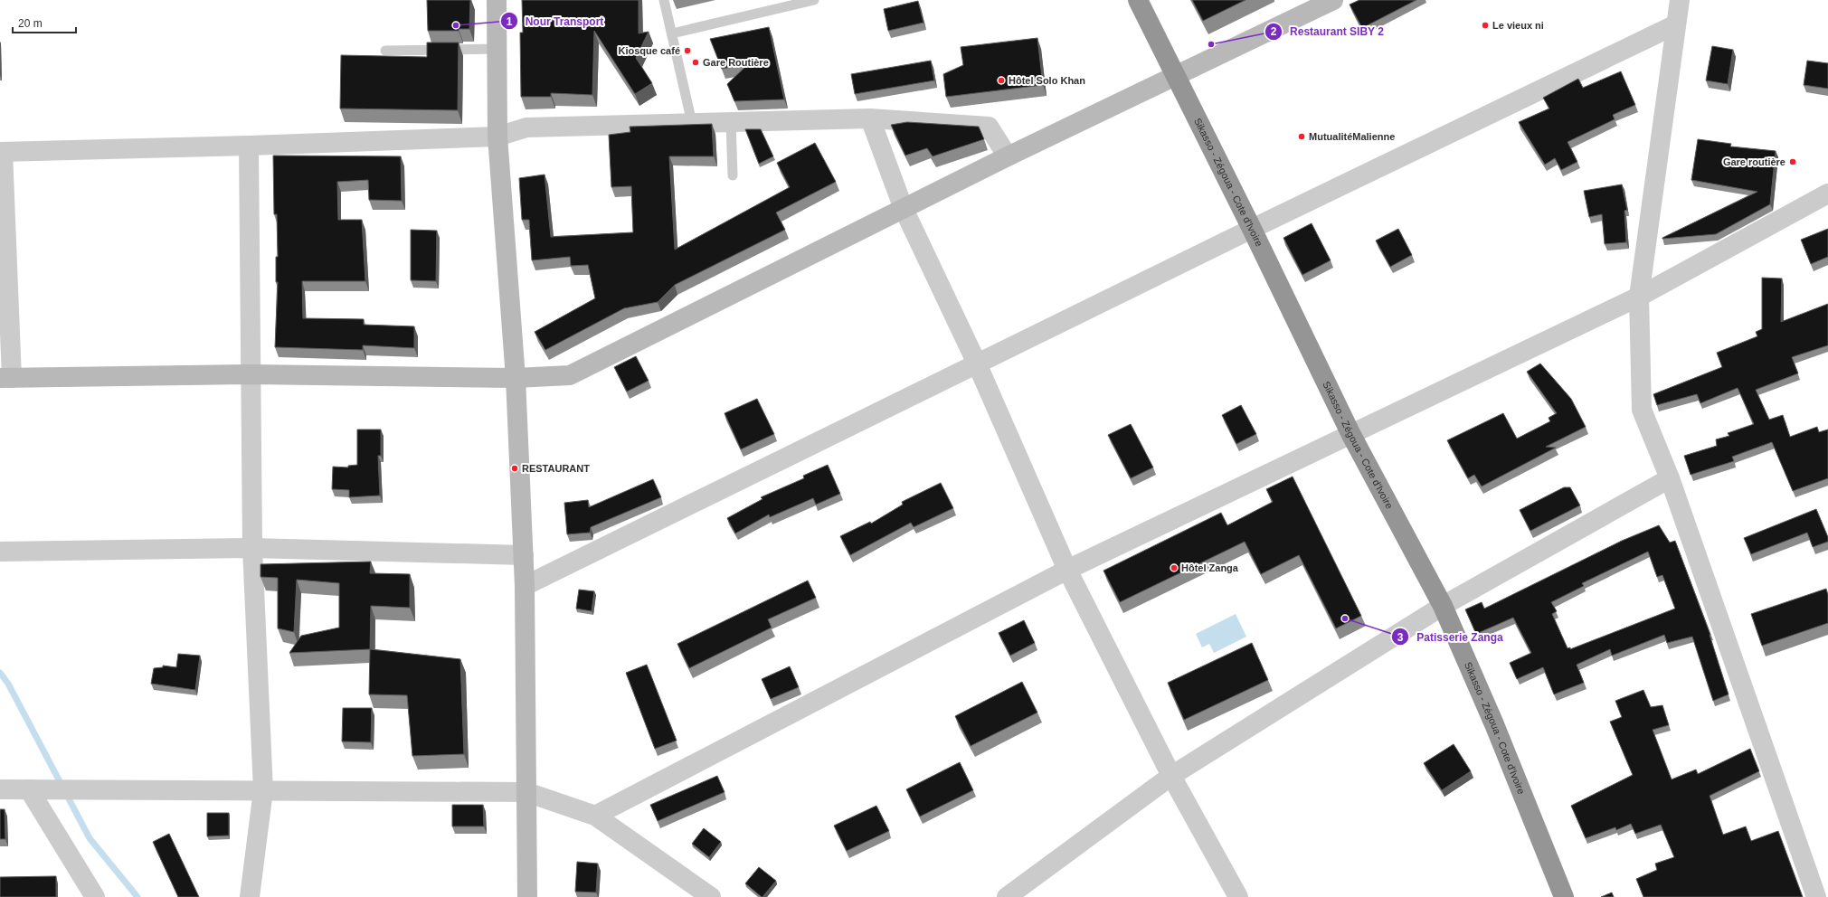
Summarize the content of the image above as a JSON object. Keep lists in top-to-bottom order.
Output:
{
  "streets": {
    "highway": ["Sikasso - Zégoua - Cote d'Ivoire"]
  },
  "places": [
    "Nour Transport",
    "Le vieux ni",
    "Restaurant SIBY 2",
    "Kiosque café",
    "Gare Routière",
    "Hôtel Solo Khan",
    "MutualitéMalienne",
    "Gare routière",
    "RESTAURANT",
    "Hôtel Zanga",
    "Patisserie Zanga"
  ],
  "scale_bar": "20 m"
}
